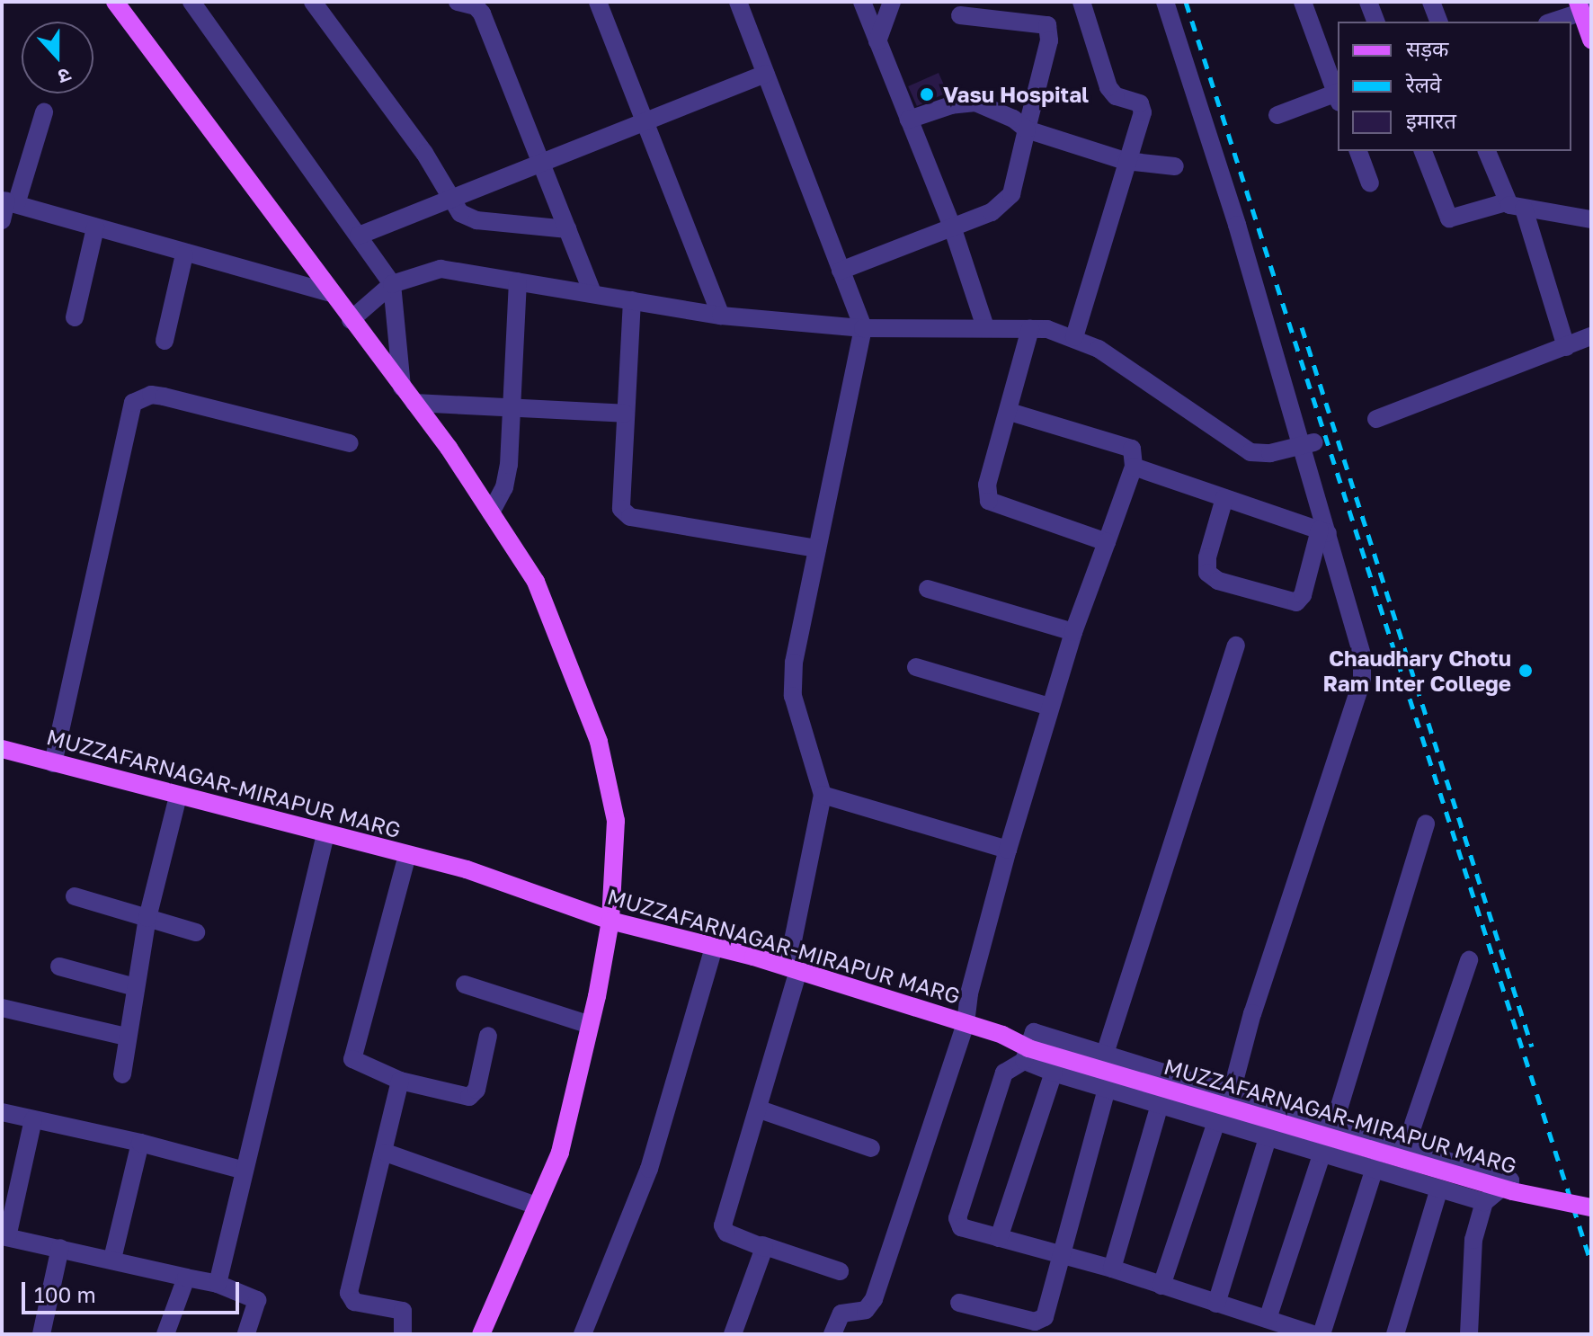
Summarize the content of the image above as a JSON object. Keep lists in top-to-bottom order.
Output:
{
  "streets": {
    "main road": ["MUZZAFARNAGAR-MIRAPUR MARG"]
  },
  "places": ["Vasu Hospital", "Chaudhary Chotu Ram Inter College"],
  "legend": ["सड़क", "रेलवे", "इमारत"],
  "scale_bar": "100 m",
  "north": "bottom"
}
